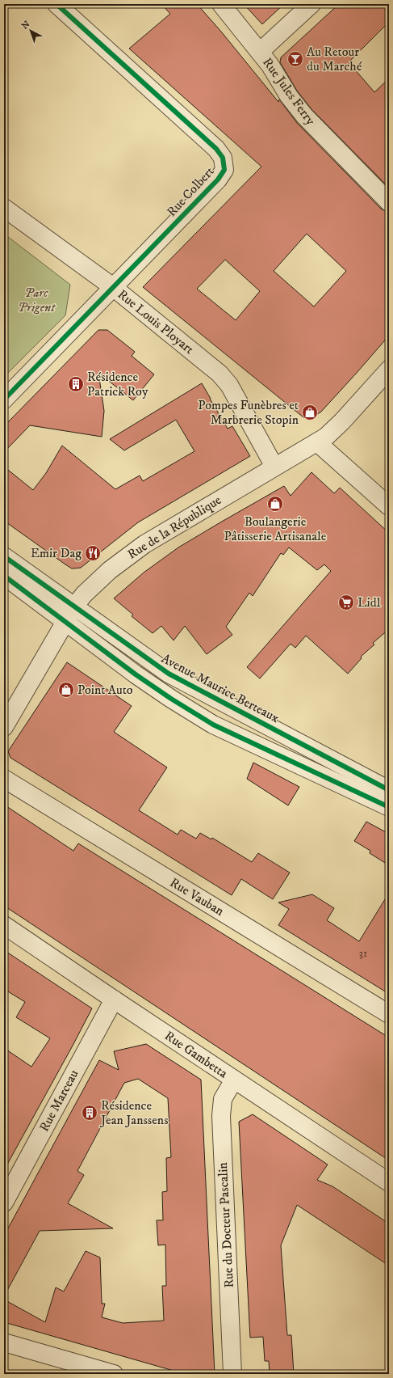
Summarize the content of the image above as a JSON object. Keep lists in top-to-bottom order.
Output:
{
  "streets": {
    "street": [
      "Rue Jules Ferry",
      "Rue Colbert",
      "Rue Louis Ployart",
      "Rue de la République",
      "Avenue Maurice Berteaux",
      "Rue Vauban",
      "Rue Gambetta",
      "Rue Marceau",
      "Rue du Docteur Pascalin"
    ]
  },
  "crossings": [
    ["Rue Colbert", "Rue Louis Ployart"],
    ["Rue Louis Ployart", "Rue de la République"],
    ["Rue de la République", "Avenue Maurice Berteaux"],
    ["Rue Gambetta", "Rue Marceau"],
    ["Rue Gambetta", "Rue du Docteur Pascalin"]
  ],
  "parks": ["Parc Prigent"],
  "places": {
    "bar": ["Au Retour du Marché"],
    "building": ["Résidence Patrick Roy", "Résidence Jean Janssens"],
    "shop": ["Pompes Funèbres et Marbrerie Stopin", "Boulangerie Pâtisserie Artisanale", "Point Auto"],
    "restaurant": ["Emir Dag"],
    "supermarket": ["Lidl"]
  },
  "house_numbers": ["31"],
  "north": "top left"
}
